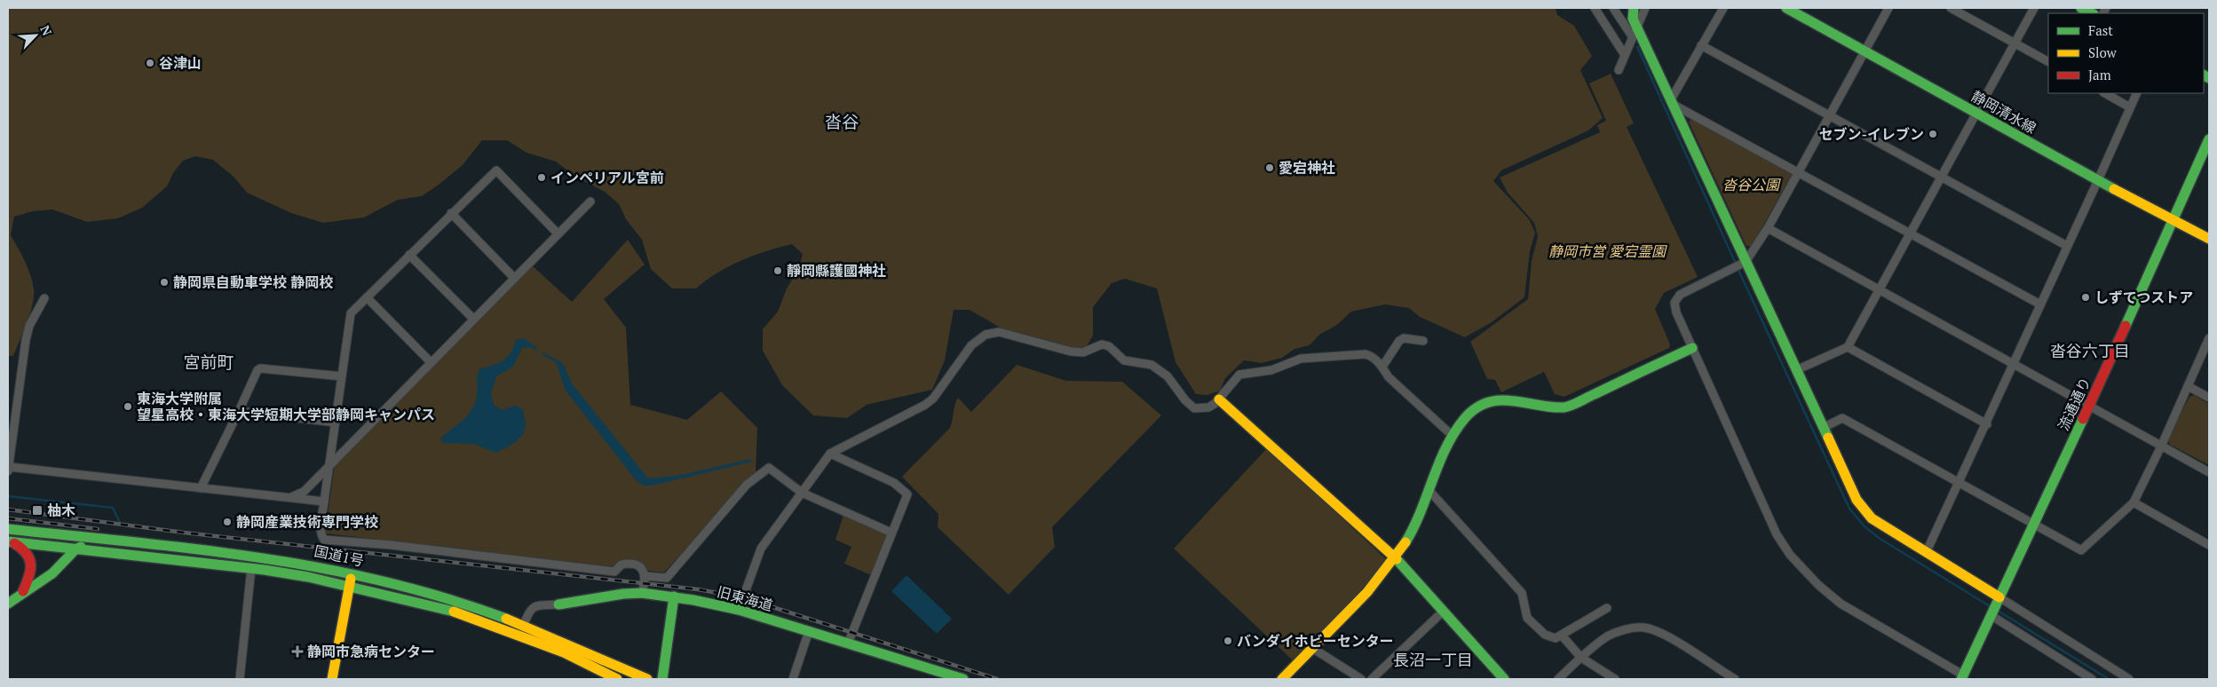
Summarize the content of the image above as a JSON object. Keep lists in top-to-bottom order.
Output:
{
  "streets": {
    "main road": [
      "静岡清水線",
      "流通通り",
      "国道1号",
      "旧東海道"
    ]
  },
  "crossings": [
    ["静岡清水線", "流通通り"],
    ["国道1号", "旧東海道"]
  ],
  "districts": [
    "沓谷",
    "沓谷六丁目",
    "宮前町",
    "長沼一丁目"
  ],
  "parks": ["沓谷公園", "静岡市営 愛宕霊園"],
  "places": {
    "other": [
      "谷津山",
      "セブン-イレブン",
      "愛宕神社",
      "インペリアル宮前",
      "靜岡縣護國神社",
      "静岡県自動車学校 静岡校",
      "しずてつストア",
      "東海大学附属 望星高校・東海大学短期大学部静岡キャンパス",
      "静岡産業技術専門学校",
      "バンダイホビーセンター"
    ],
    "transit": ["柚木"],
    "health": ["静岡市急病センター"]
  },
  "legend": ["Fast", "Slow", "Jam"],
  "north": "top right"
}
